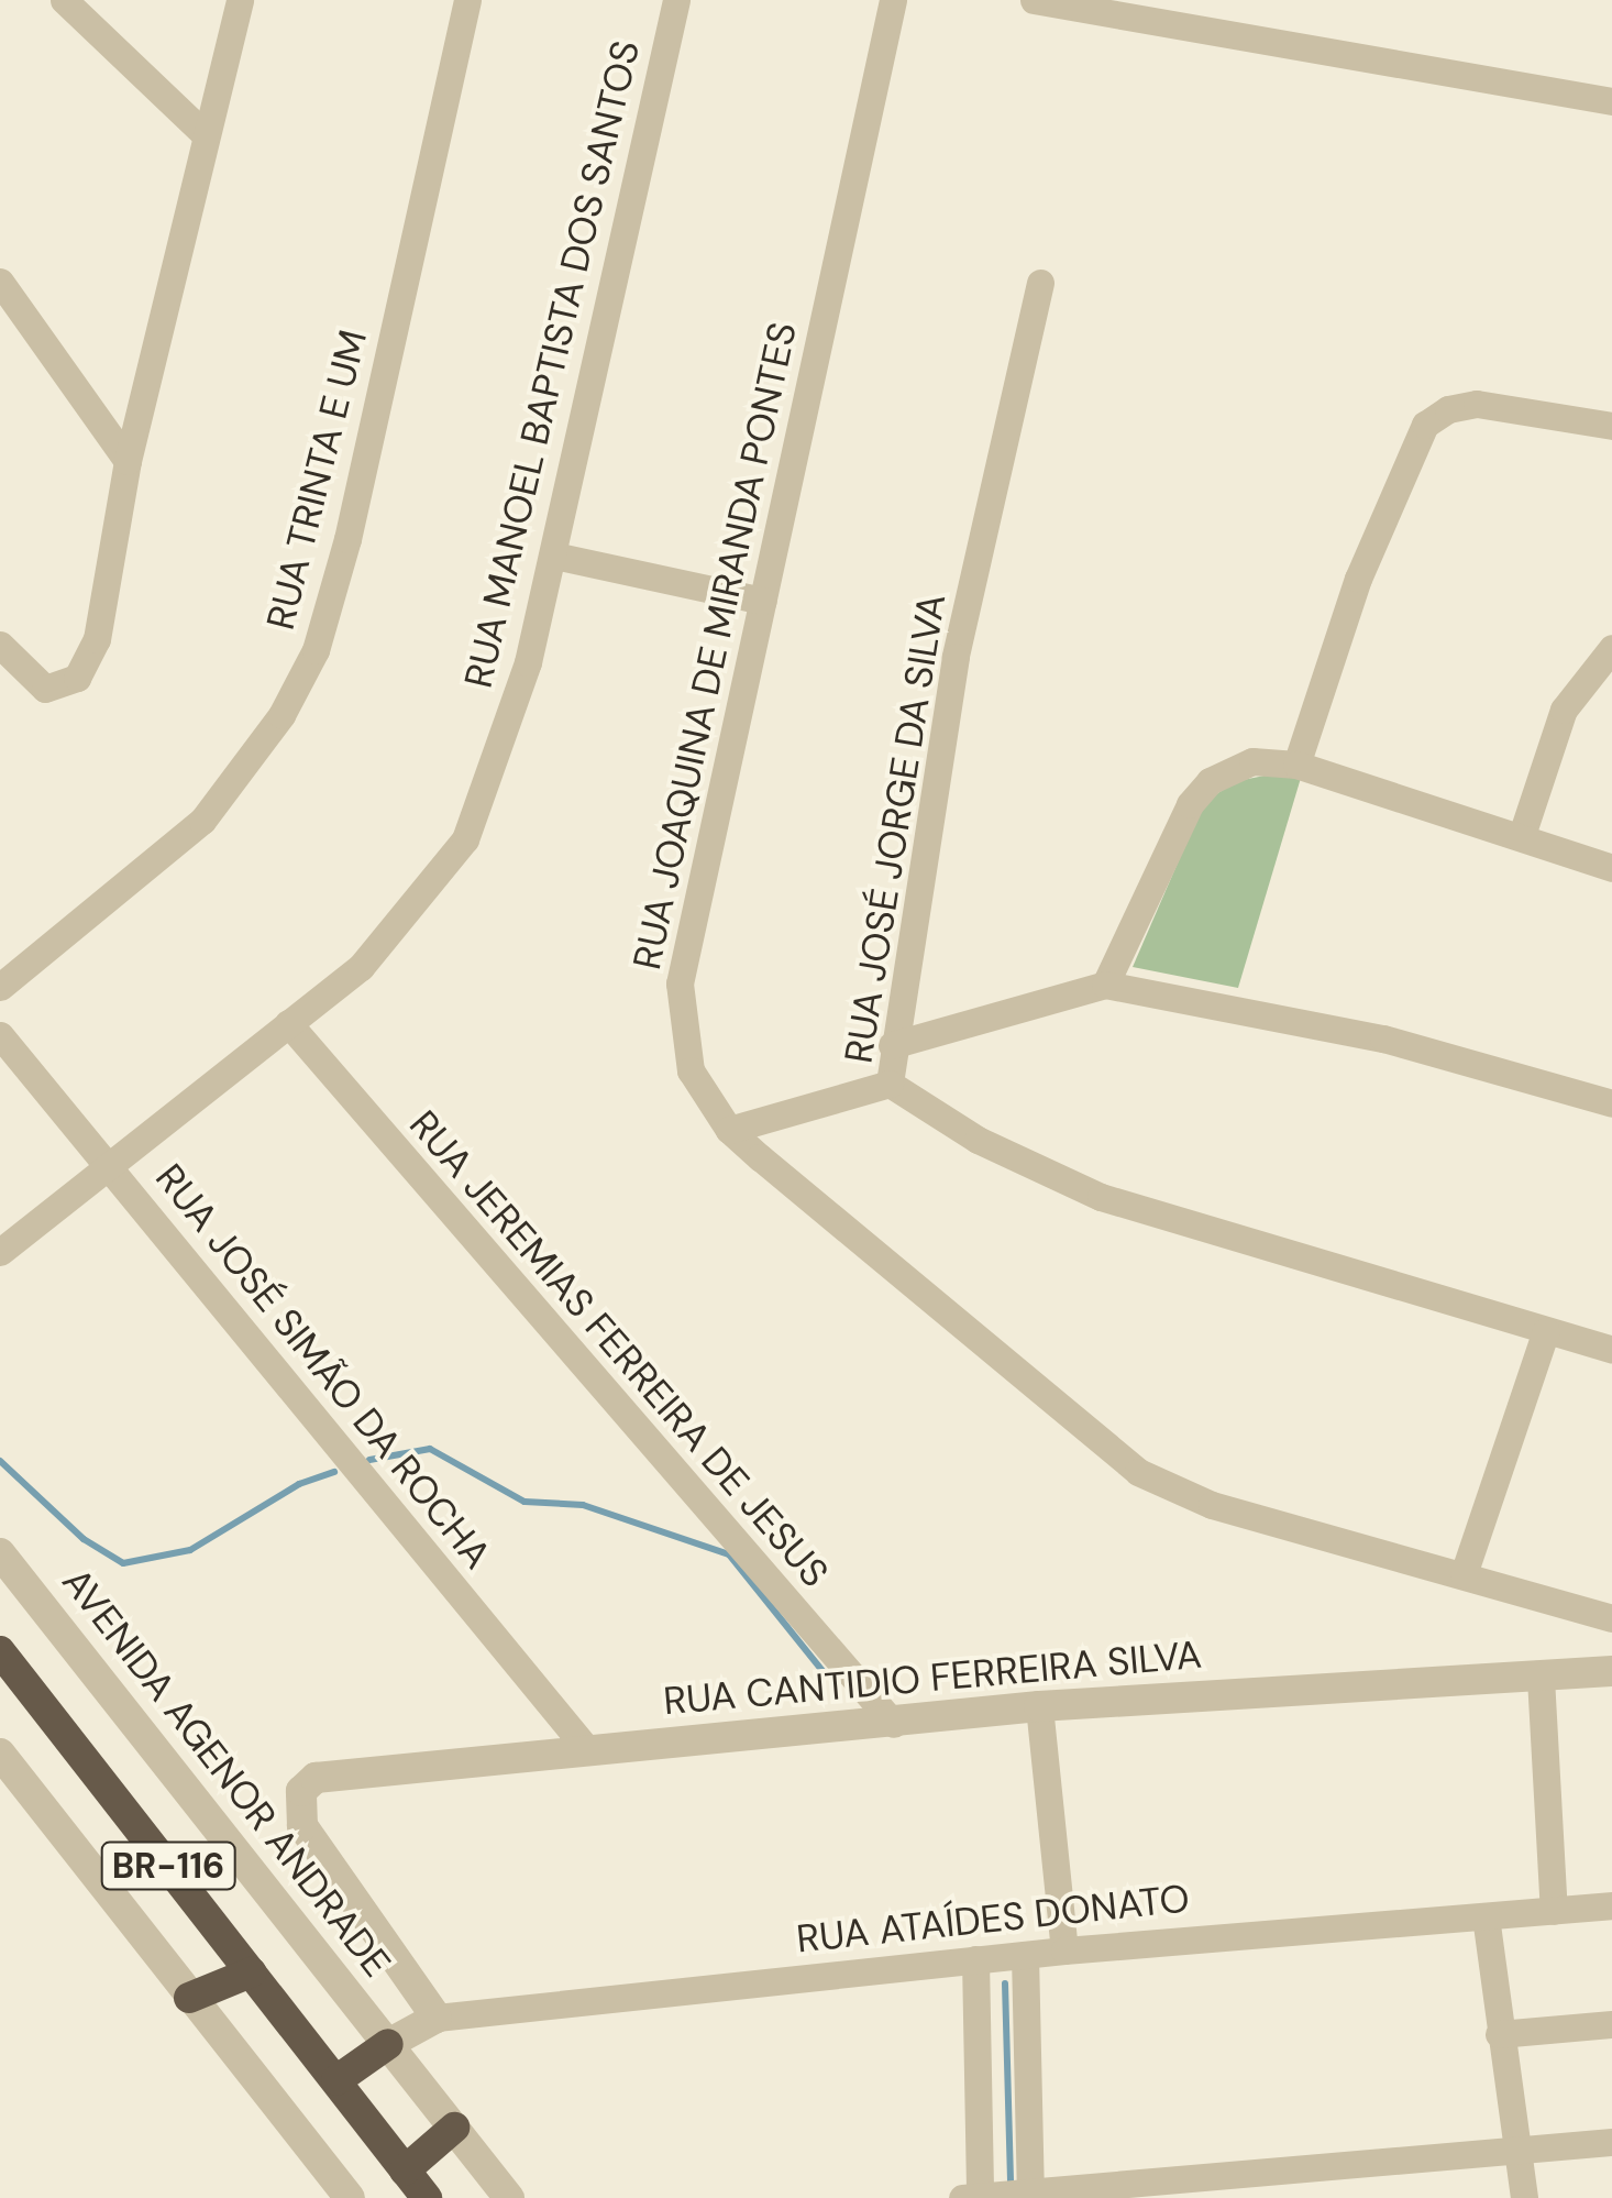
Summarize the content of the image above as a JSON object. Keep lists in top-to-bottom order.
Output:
{
  "streets": {
    "highway": ["BR-116"],
    "street": [
      "RUA MANOEL BAPTISTA DOS SANTOS",
      "RUA TRINTA E UM",
      "RUA JOAQUINA DE MIRANDA PONTES",
      "RUA JOSÉ JORGE DA SILVA",
      "RUA JEREMIAS FERREIRA DE JESUS",
      "RUA JOSÉ SIMÃO DA ROCHA",
      "RUA CANTIDIO FERREIRA SILVA",
      "AVENIDA AGENOR ANDRADE",
      "RUA ATAÍDES DONATO"
    ]
  },
  "crossings": [
    ["RUA MANOEL BAPTISTA DOS SANTOS", "RUA JEREMIAS FERREIRA DE JESUS"],
    ["RUA MANOEL BAPTISTA DOS SANTOS", "RUA JOSÉ SIMÃO DA ROCHA"],
    ["RUA JEREMIAS FERREIRA DE JESUS", "RUA CANTIDIO FERREIRA SILVA"],
    ["RUA JOSÉ SIMÃO DA ROCHA", "RUA CANTIDIO FERREIRA SILVA"],
    ["RUA CANTIDIO FERREIRA SILVA", "RUA ATAÍDES DONATO"],
    ["AVENIDA AGENOR ANDRADE", "RUA ATAÍDES DONATO"]
  ]
}
